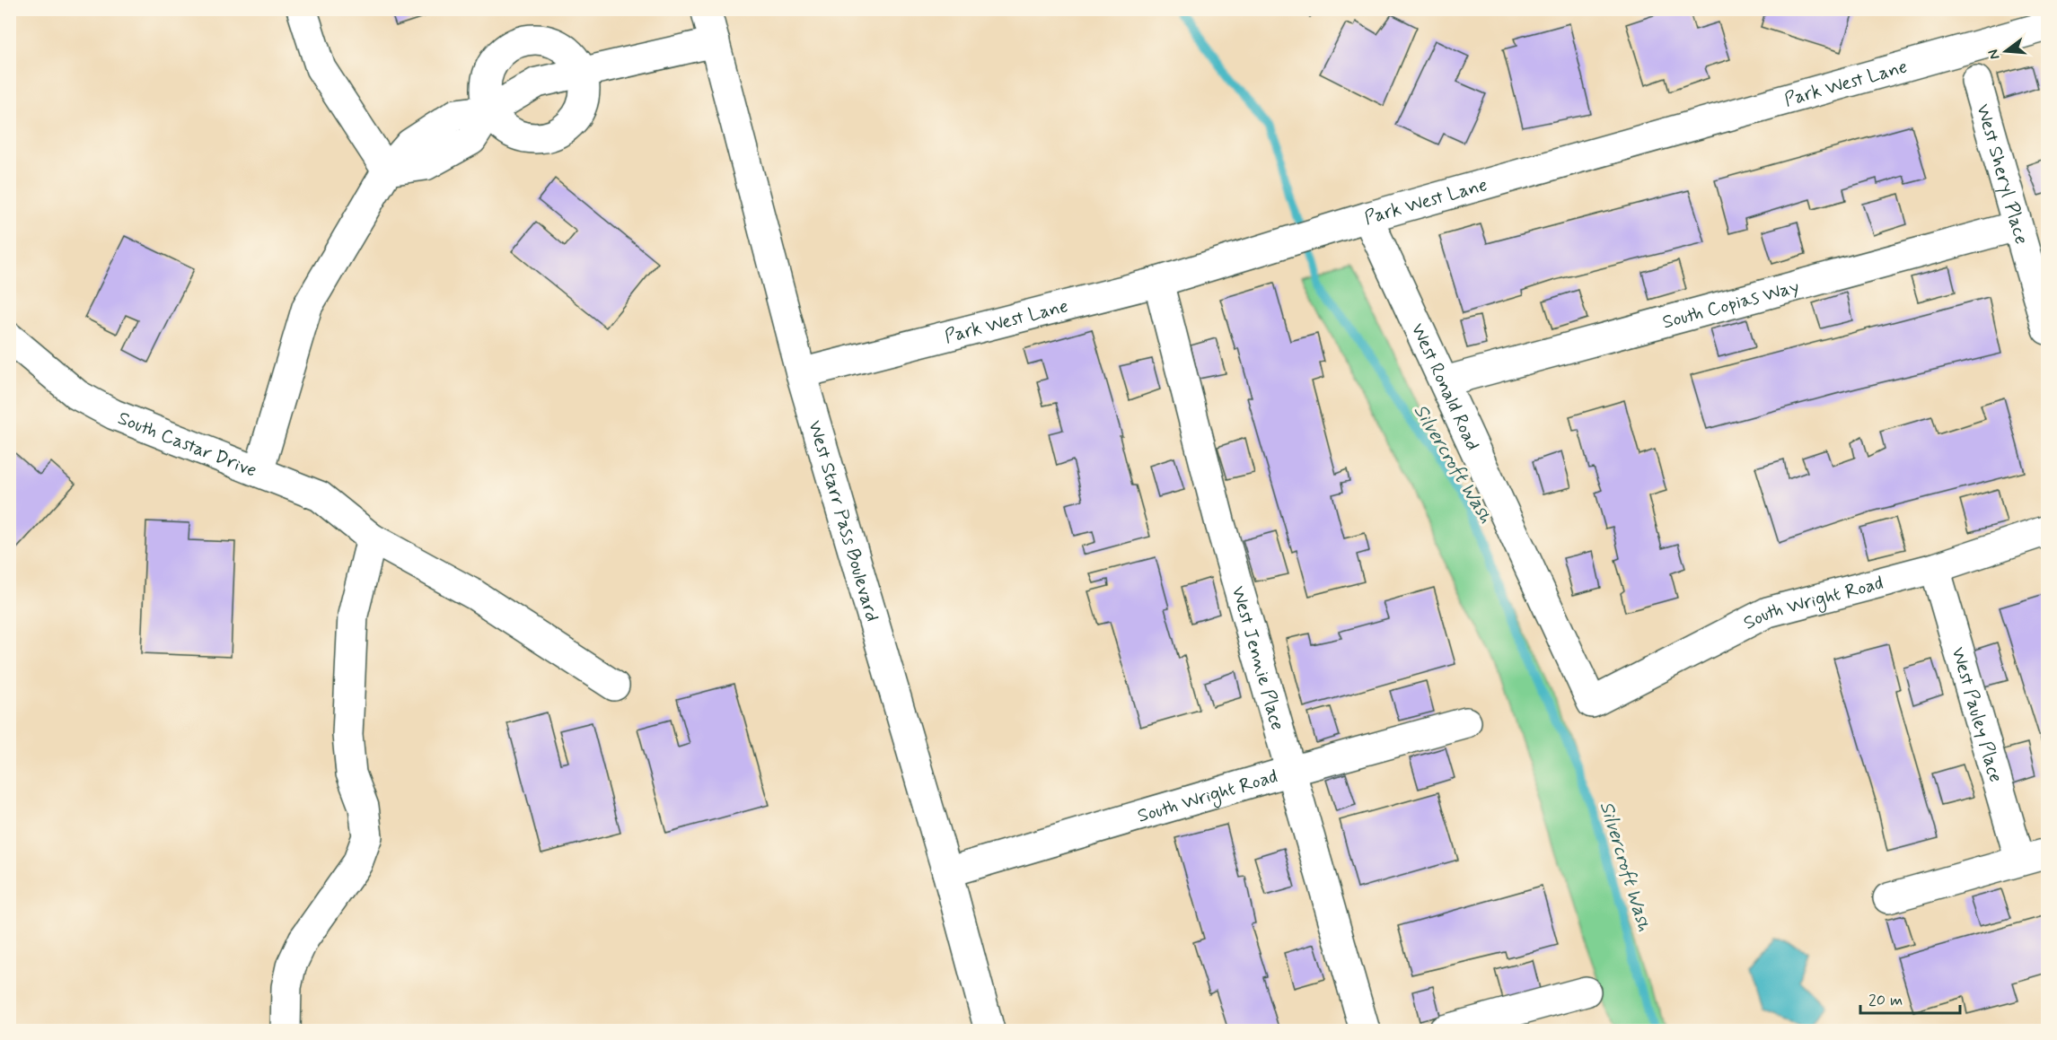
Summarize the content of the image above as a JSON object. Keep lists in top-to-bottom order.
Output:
{
  "streets": {
    "street": [
      "Park West Lane",
      "West Sheryl Place",
      "South Copias Way",
      "West Ronald Road",
      "South Castar Drive",
      "West Starr Pass Boulevard",
      "South Wright Road",
      "West Jennie Place",
      "West Pauley Place"
    ]
  },
  "crossings": [
    ["Park West Lane", "West Ronald Road"],
    ["Park West Lane", "West Starr Pass Boulevard"],
    ["Park West Lane", "West Jennie Place"],
    ["West Sheryl Place", "South Copias Way"],
    ["South Copias Way", "West Ronald Road"],
    ["West Ronald Road", "South Wright Road"],
    ["West Starr Pass Boulevard", "South Wright Road"],
    ["South Wright Road", "West Jennie Place"],
    ["South Wright Road", "West Pauley Place"]
  ],
  "water": ["Silvercroft Wash"],
  "scale_bar": "20 m",
  "north": "left"
}
